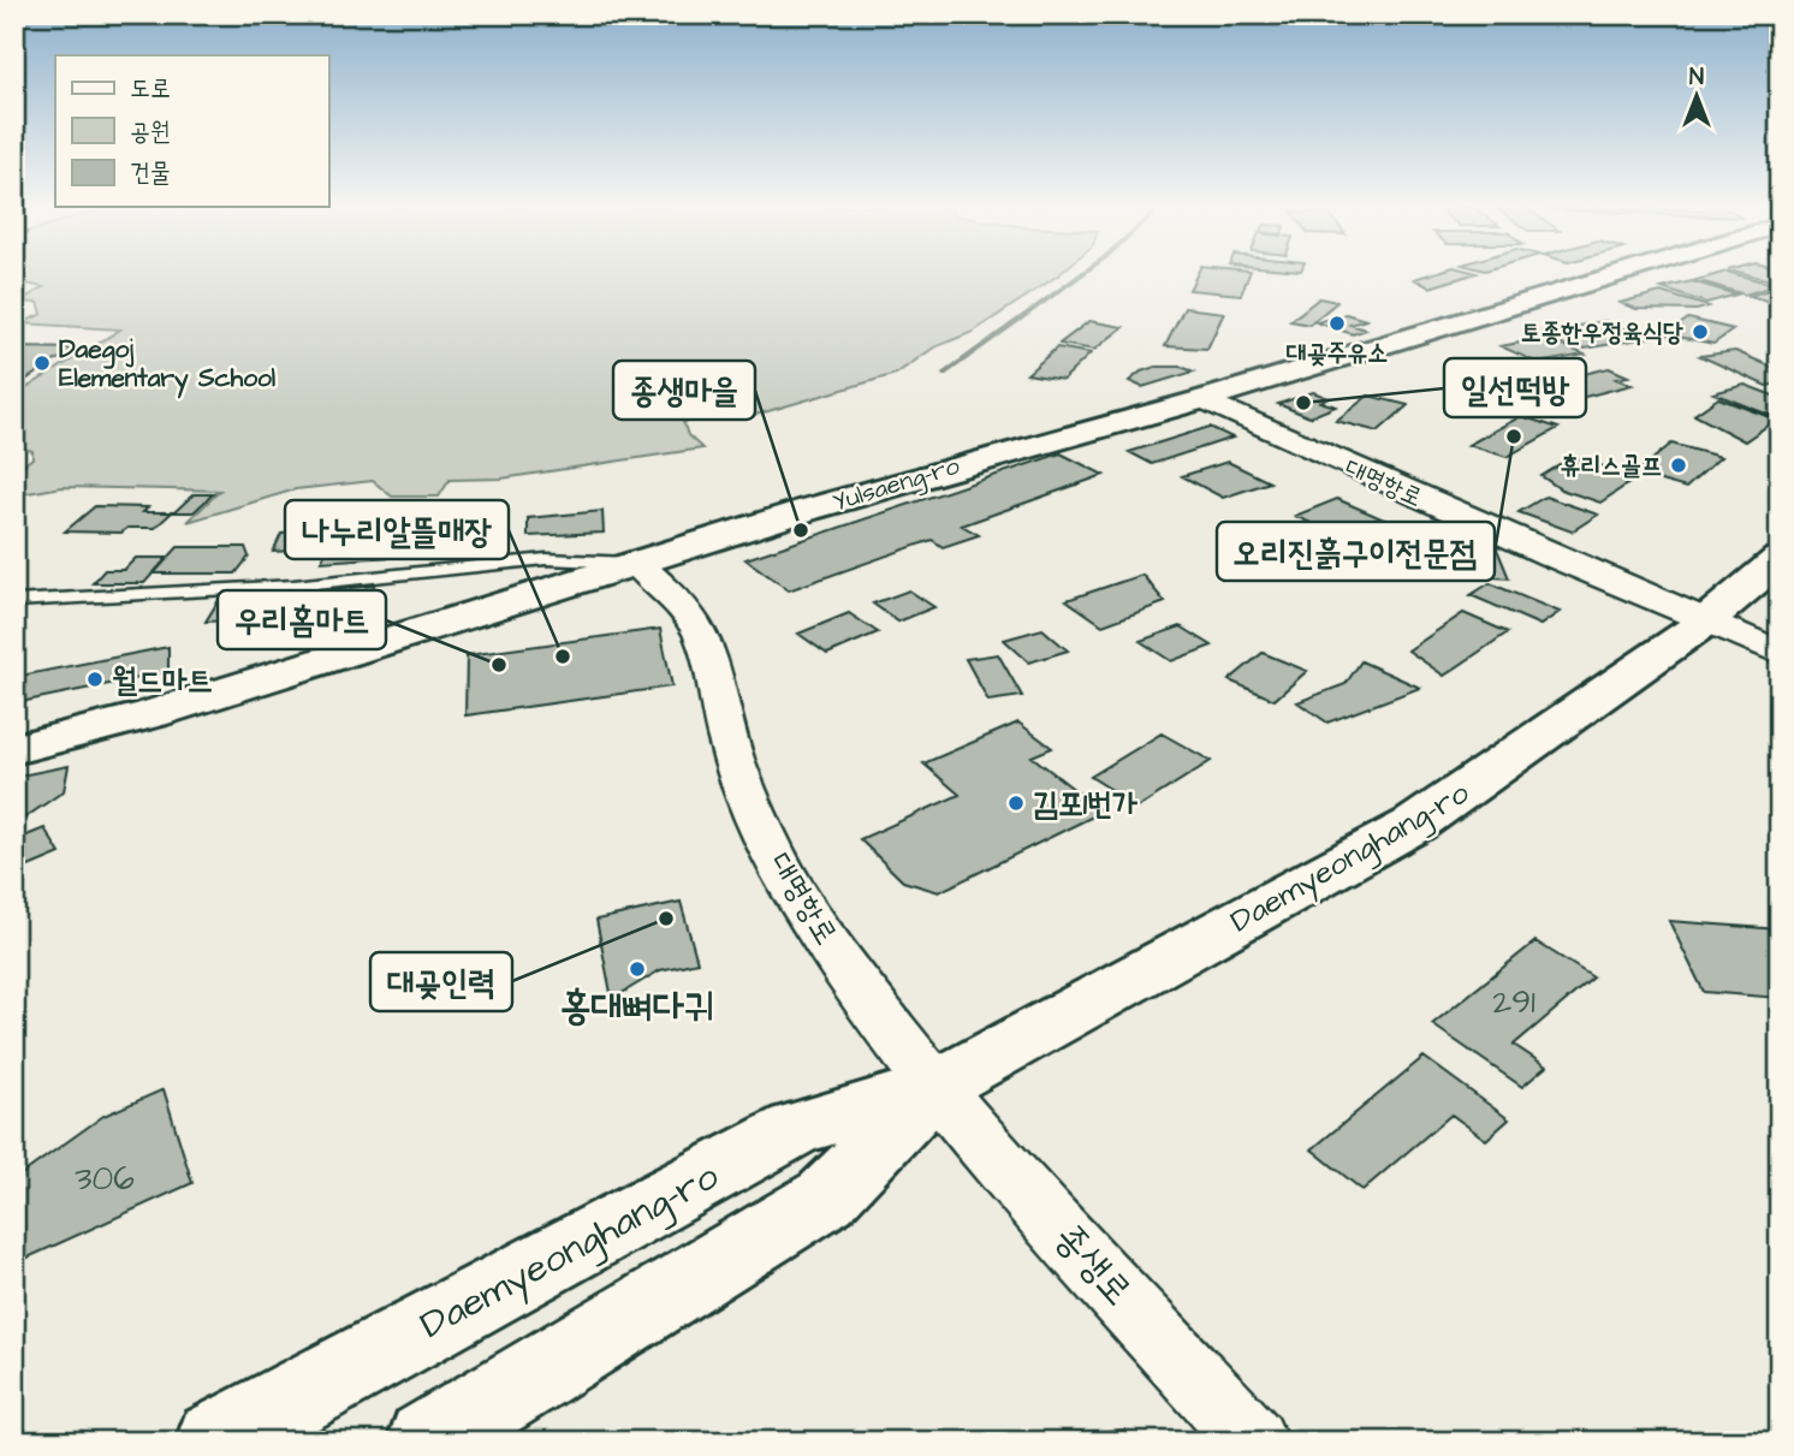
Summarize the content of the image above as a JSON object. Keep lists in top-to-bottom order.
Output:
{
  "streets": {
    "street": [
      "대명항로",
      "Yulsaeng-ro",
      "Daemyeonghang-ro",
      "종생로"
    ]
  },
  "crossings": [
    ["대명항로", "Yulsaeng-ro"],
    ["대명항로", "Daemyeonghang-ro"],
    ["대명항로", "종생로"],
    ["Daemyeonghang-ro", "종생로"]
  ],
  "places": [
    "대곶주유소",
    "토종한우정육식당",
    "Daegoj Elementary School",
    "일선떡방",
    "오리진흙구이전문점",
    "휴리스골프",
    "종생마을",
    "나누리알뜰매장",
    "우리홈마트",
    "월드마트",
    "김포1번가",
    "대곶인력",
    "홍대뼈다귀"
  ],
  "house_numbers": ["291", "306"],
  "legend": ["도로", "공원", "건물"],
  "north": "top"
}
